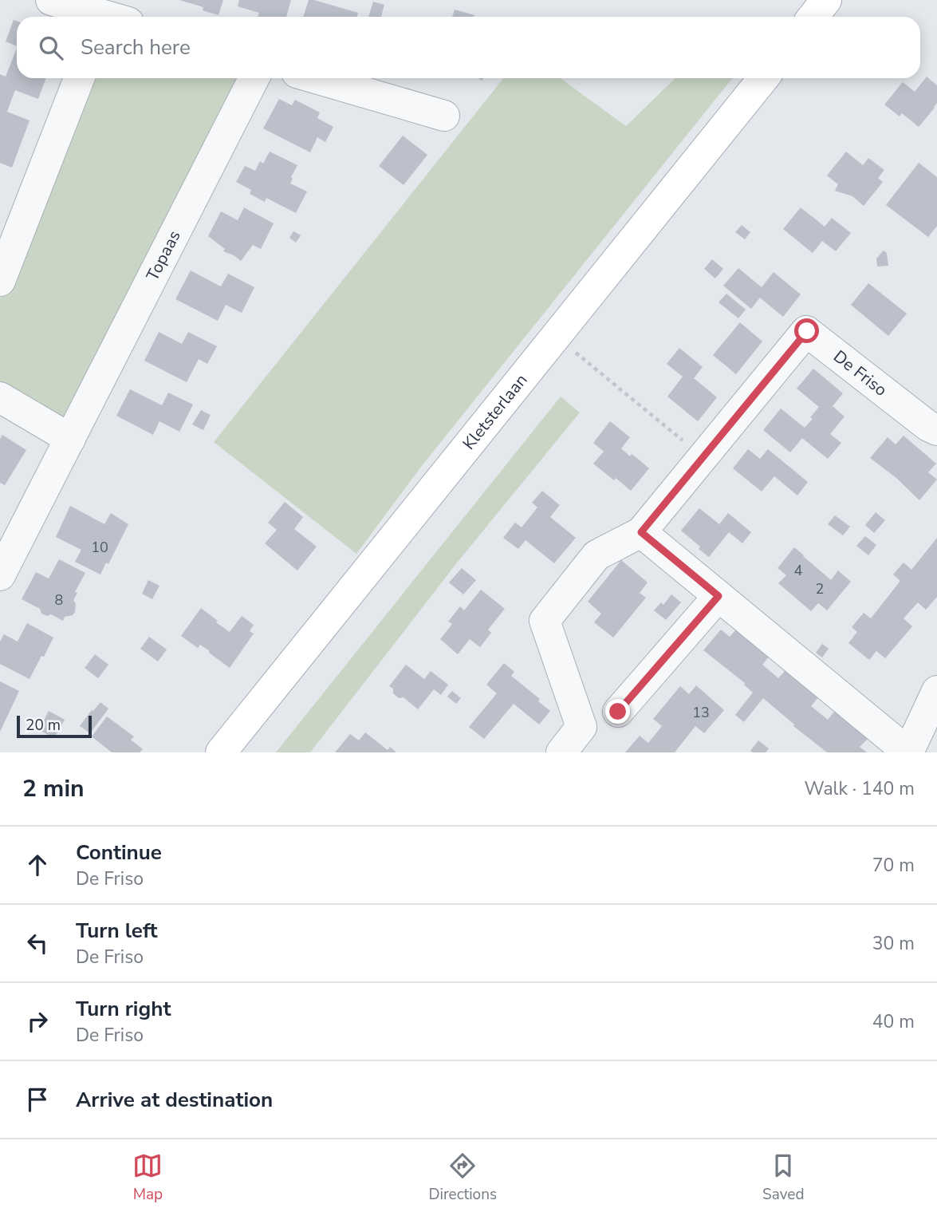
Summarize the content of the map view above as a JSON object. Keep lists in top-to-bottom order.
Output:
{
  "streets": {
    "main road": ["Kletsterlaan"],
    "street": ["Topaas", "De Friso"]
  },
  "house_numbers": [
    "10",
    "4",
    "2",
    "8",
    "13"
  ],
  "scale_bar": "20 m",
  "page": {
    "search": "Search here",
    "scale": "20 m",
    "heading": ["2 min", "Walk · 140 m"],
    "list": [
      ["Continue", "De Friso", "70 m"],
      ["Turn left", "De Friso", "30 m"],
      ["Turn right", "De Friso", "40 m"],
      "Arrive at destination"
    ],
    "nav": ["Map", "Directions", "Saved"]
  }
}
